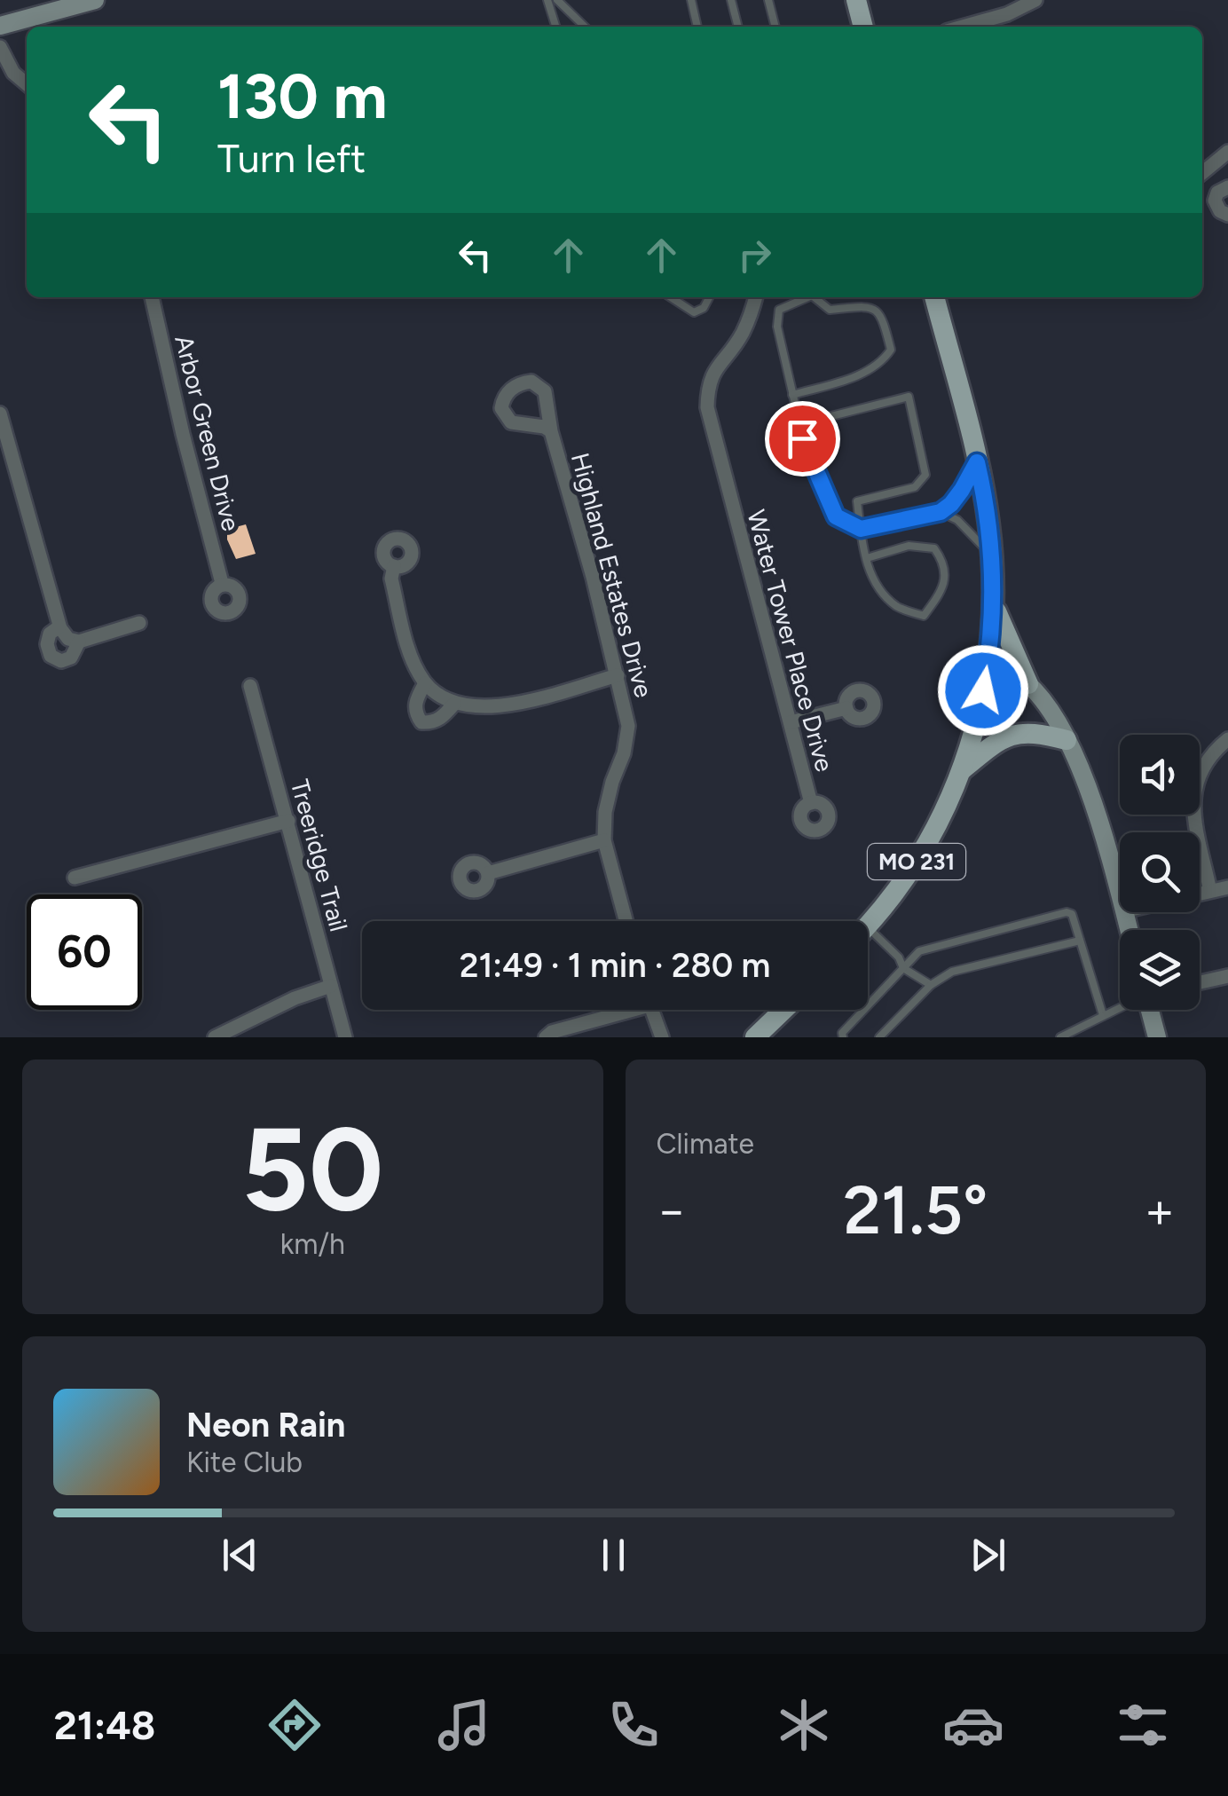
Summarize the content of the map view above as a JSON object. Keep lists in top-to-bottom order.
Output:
{
  "streets": {
    "main road": ["MO 231"],
    "street": [
      "Arbor Green Drive",
      "Highland Estates Drive",
      "Water Tower Place Drive",
      "Treeridge Trail"
    ]
  },
  "page": {
    "turn": ["130 m", "Turn left"],
    "limit": "60",
    "trip": "21:49 · 1 min · 280 m",
    "tile": [
      ["50", "km/h"],
      "Climate"
    ],
    "heat": ["−", "21.5°", "+"],
    "song": ["Neon Rain", "Kite Club"],
    "tabs": "21:48"
  }
}
